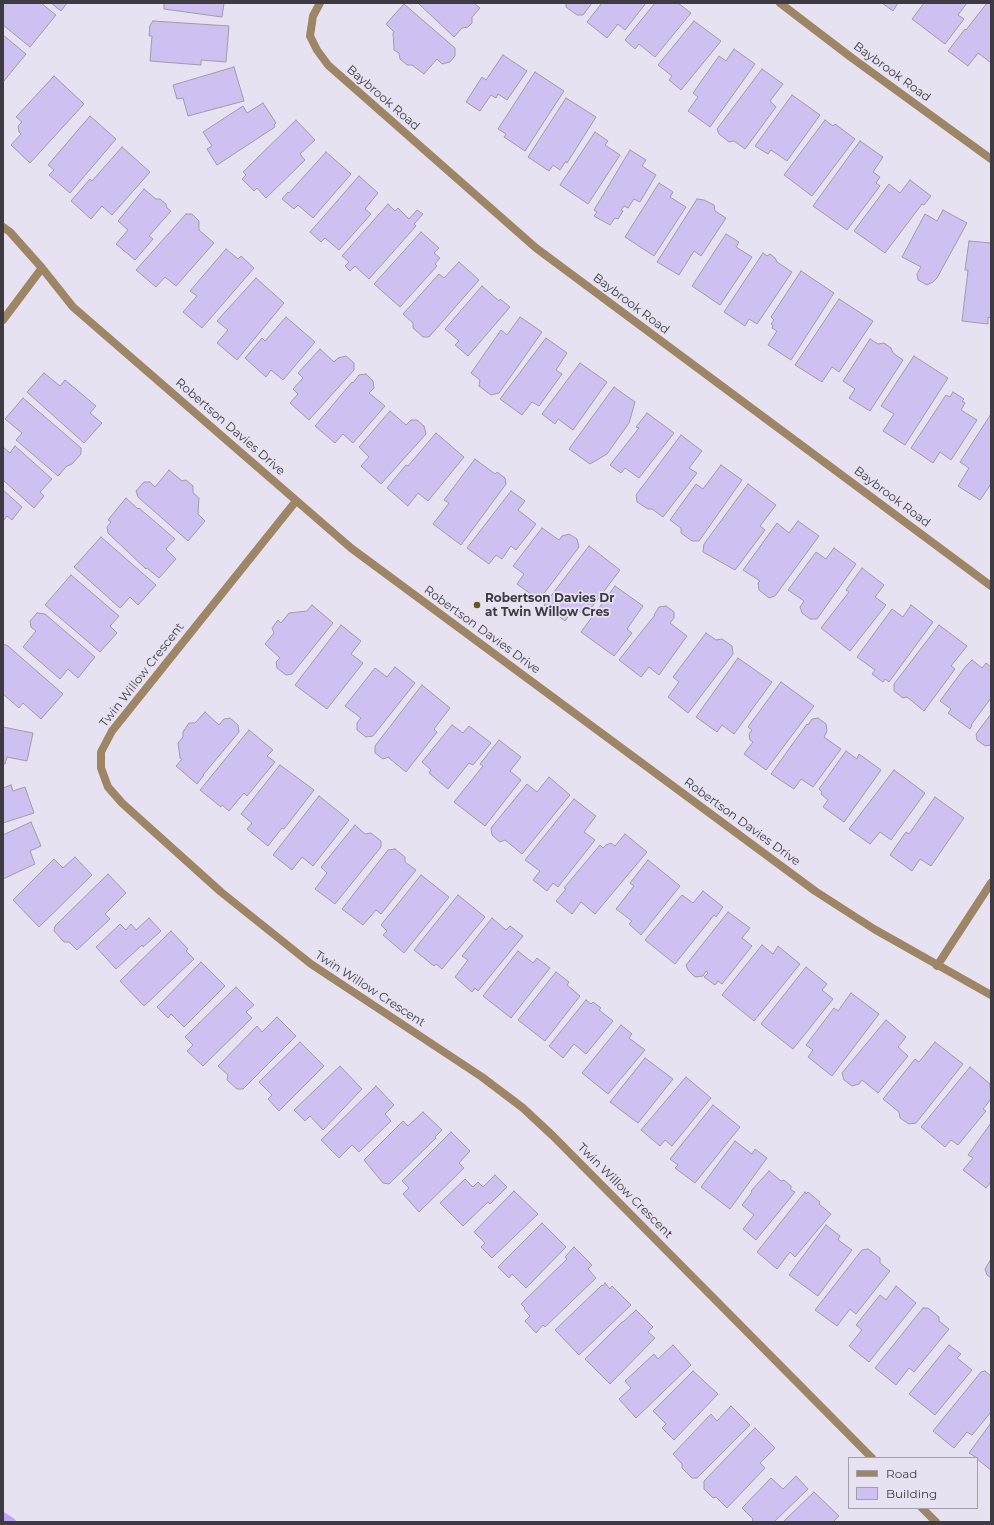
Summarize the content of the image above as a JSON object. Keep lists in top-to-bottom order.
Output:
{
  "streets": {
    "street": ["Baybrook Road", "Robertson Davies Drive", "Twin Willow Crescent"]
  },
  "crossings": [
    ["Robertson Davies Drive", "Twin Willow Crescent"]
  ],
  "places": ["Robertson Davies Dr at Twin Willow Cres"],
  "legend": ["Road", "Building"]
}
